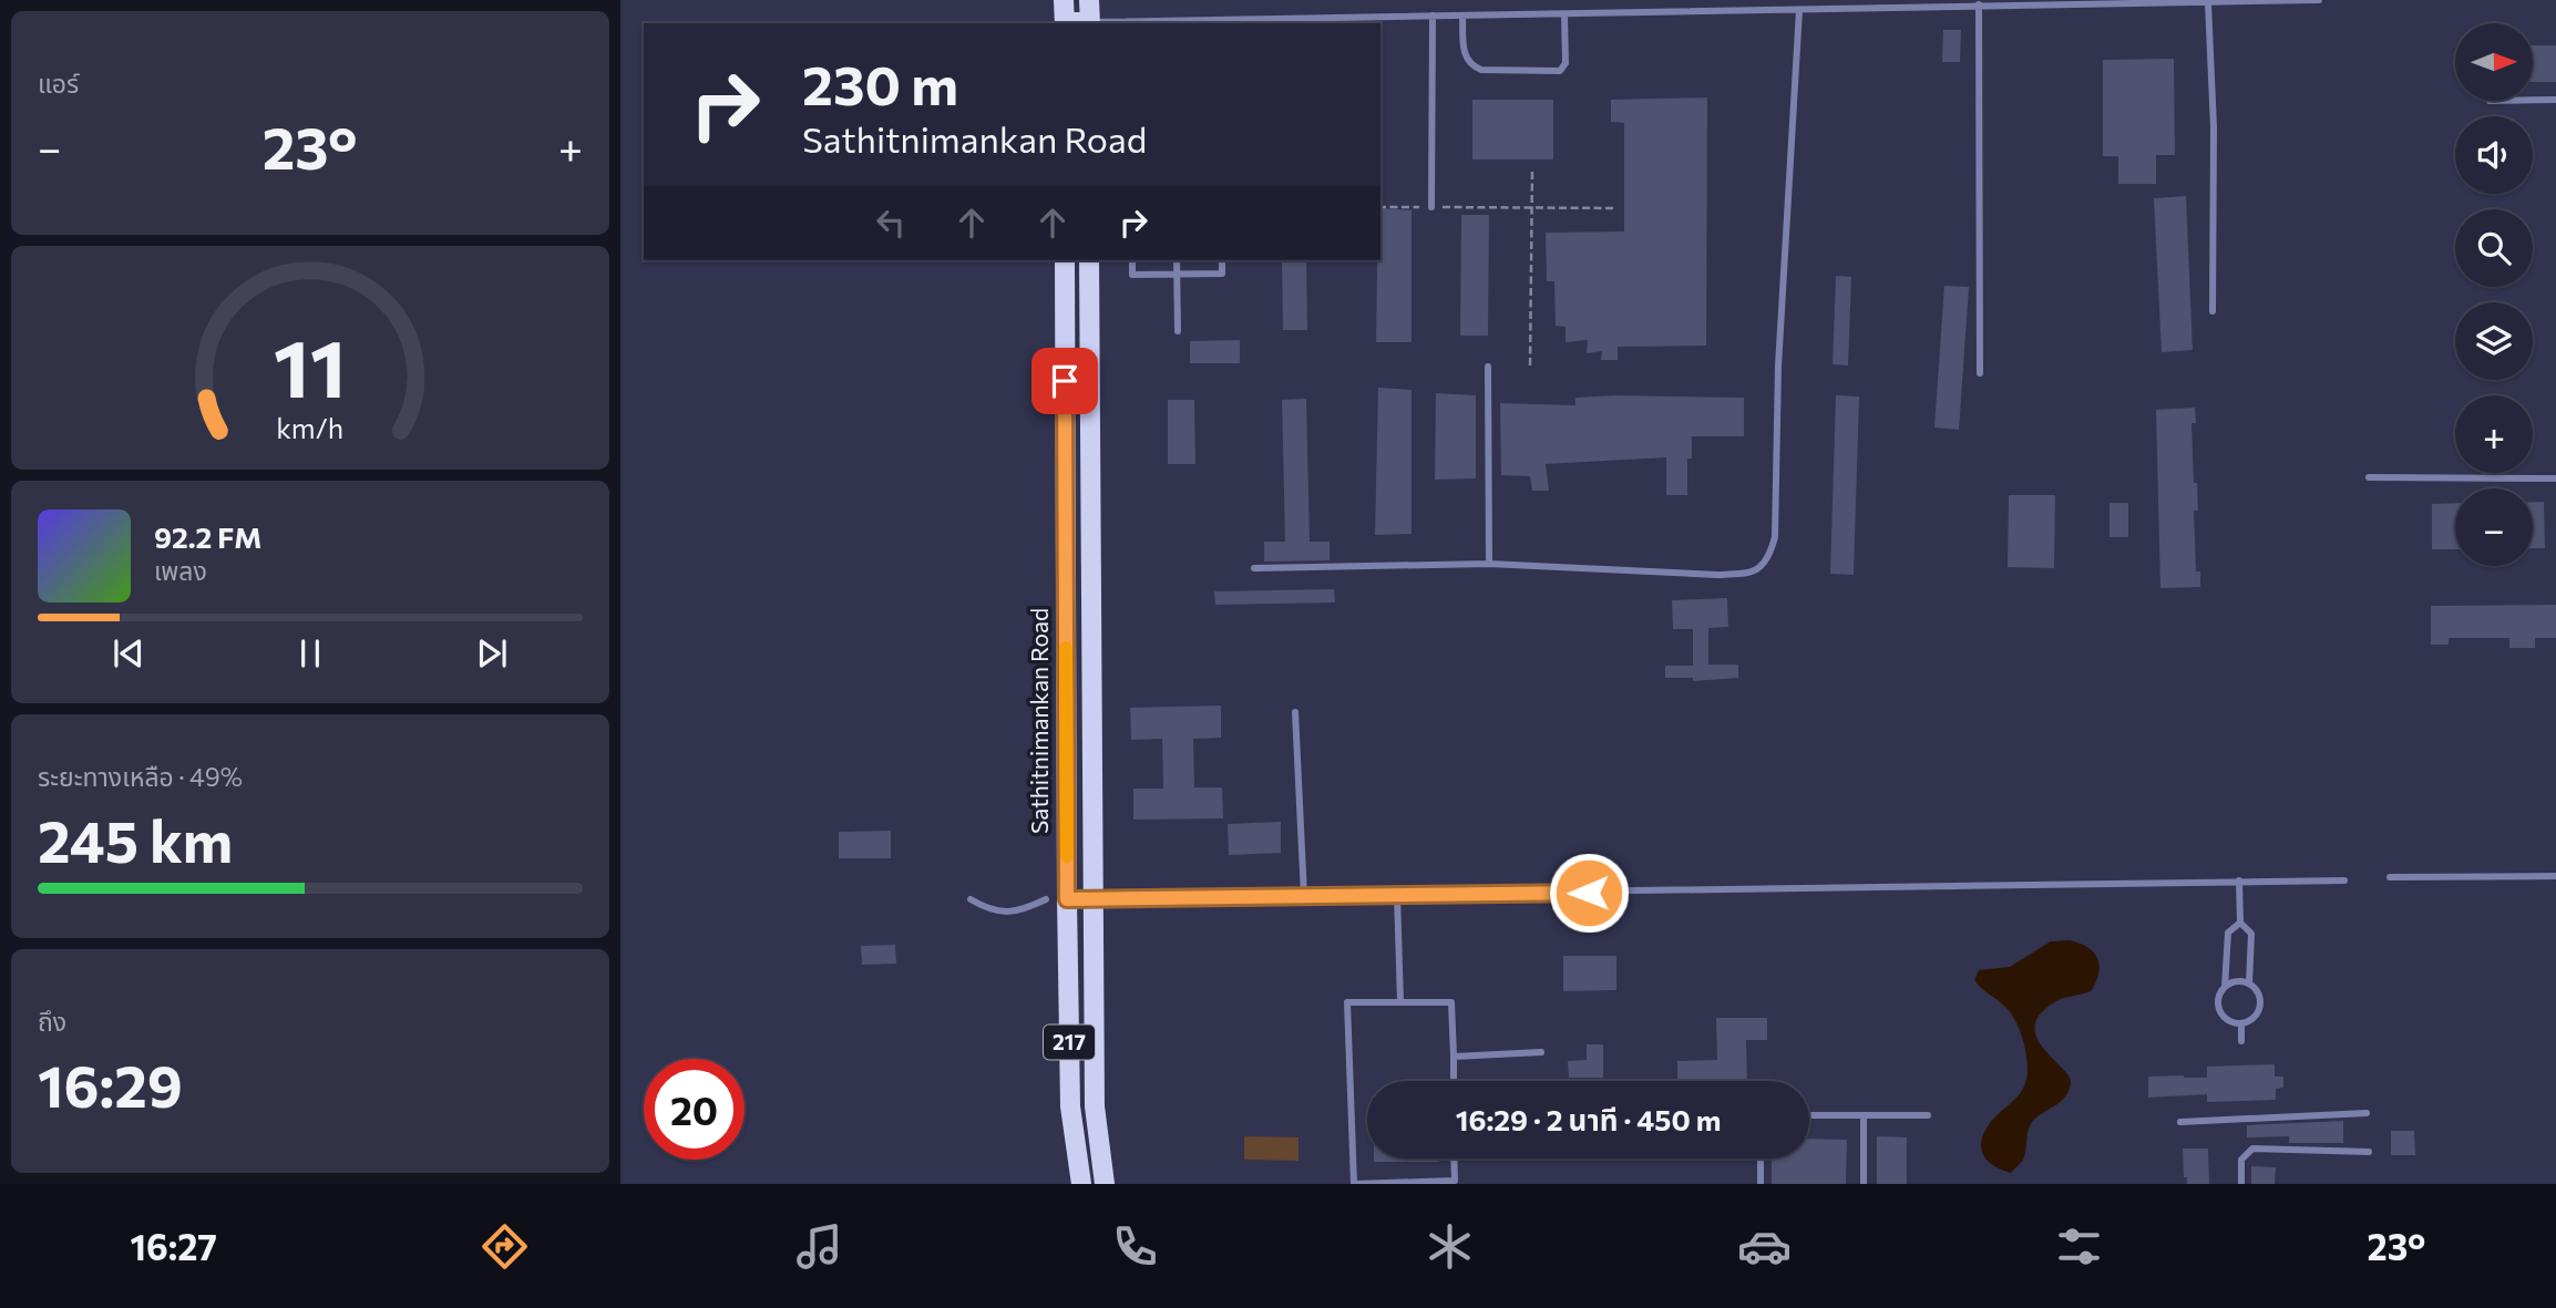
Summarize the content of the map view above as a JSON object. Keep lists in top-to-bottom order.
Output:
{
  "streets": {
    "main road": ["Sathitnimankan Road", "217"]
  },
  "north": "right",
  "page": {
    "tile": [
      "แอร์",
      ["ระยะทางเหลือ · 49%", "245 km"],
      ["ถึง", "16:29"]
    ],
    "map_buttons": ["+", "−"],
    "turn": ["230 m", "Sathitnimankan Road"],
    "heat": ["−", "23°", "+"],
    "song": ["92.2 FM", "เพลง"],
    "limit": "20",
    "trip": "16:29 · 2 นาที · 450 m",
    "tabs": ["16:27", "23°"],
    "gauge": ["11", "km/h"]
  }
}
